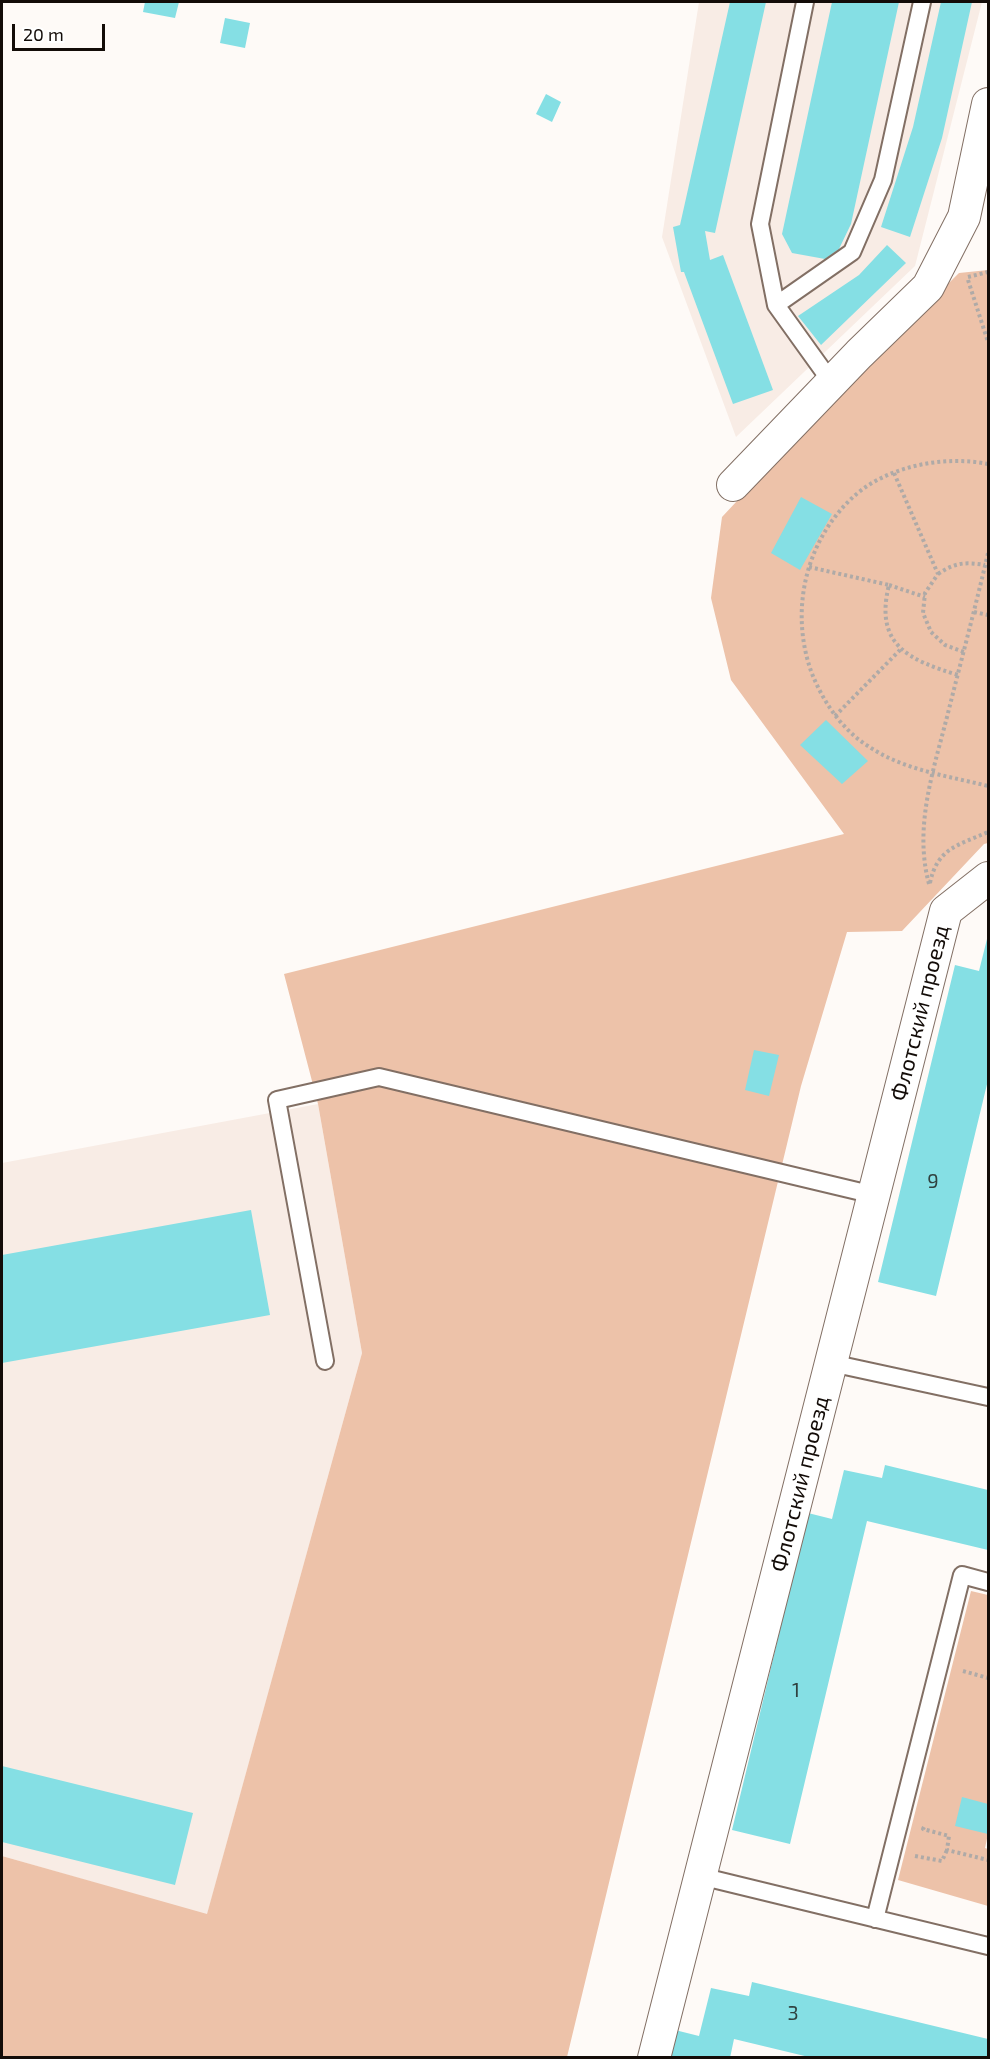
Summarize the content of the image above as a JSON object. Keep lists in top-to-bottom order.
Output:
{
  "streets": {
    "street": ["Флотский проезд"]
  },
  "house_numbers": ["9", "1", "3"],
  "scale_bar": "20 m"
}
